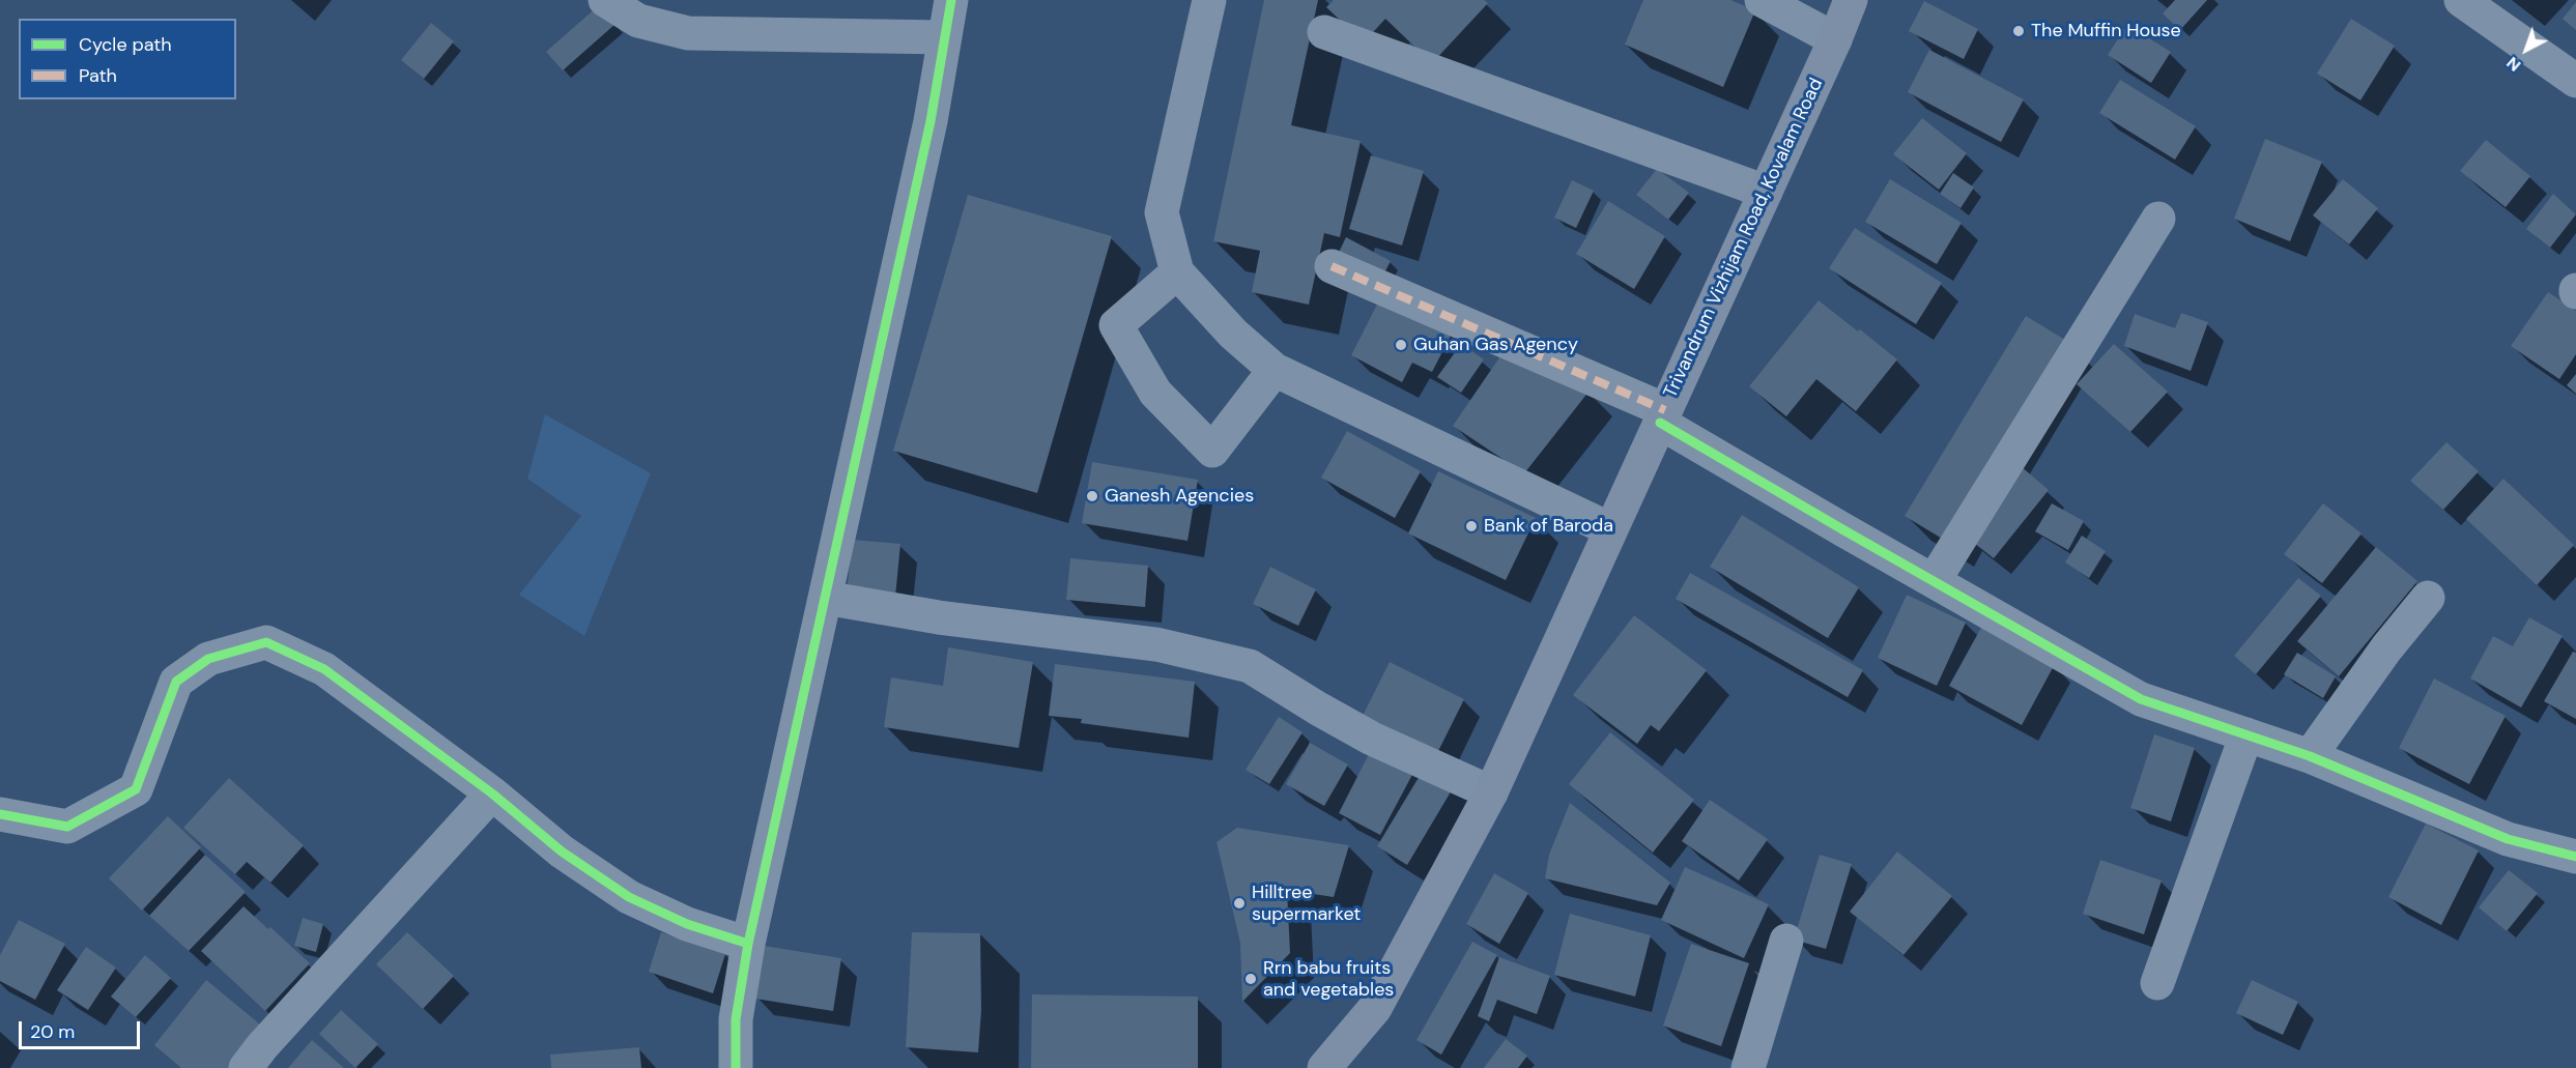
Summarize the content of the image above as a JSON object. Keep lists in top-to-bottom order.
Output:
{
  "streets": {
    "main road": ["Trivandrum Vizhijam Road, Kovalam Road"]
  },
  "places": [
    "The Muffin House",
    "Guhan Gas Agency",
    "Ganesh Agencies",
    "Bank of Baroda",
    "Hilltree supermarket",
    "Rrn babu fruits and vegetables"
  ],
  "legend": ["Cycle path", "Path"],
  "scale_bar": "20 m",
  "north": "bottom left"
}
